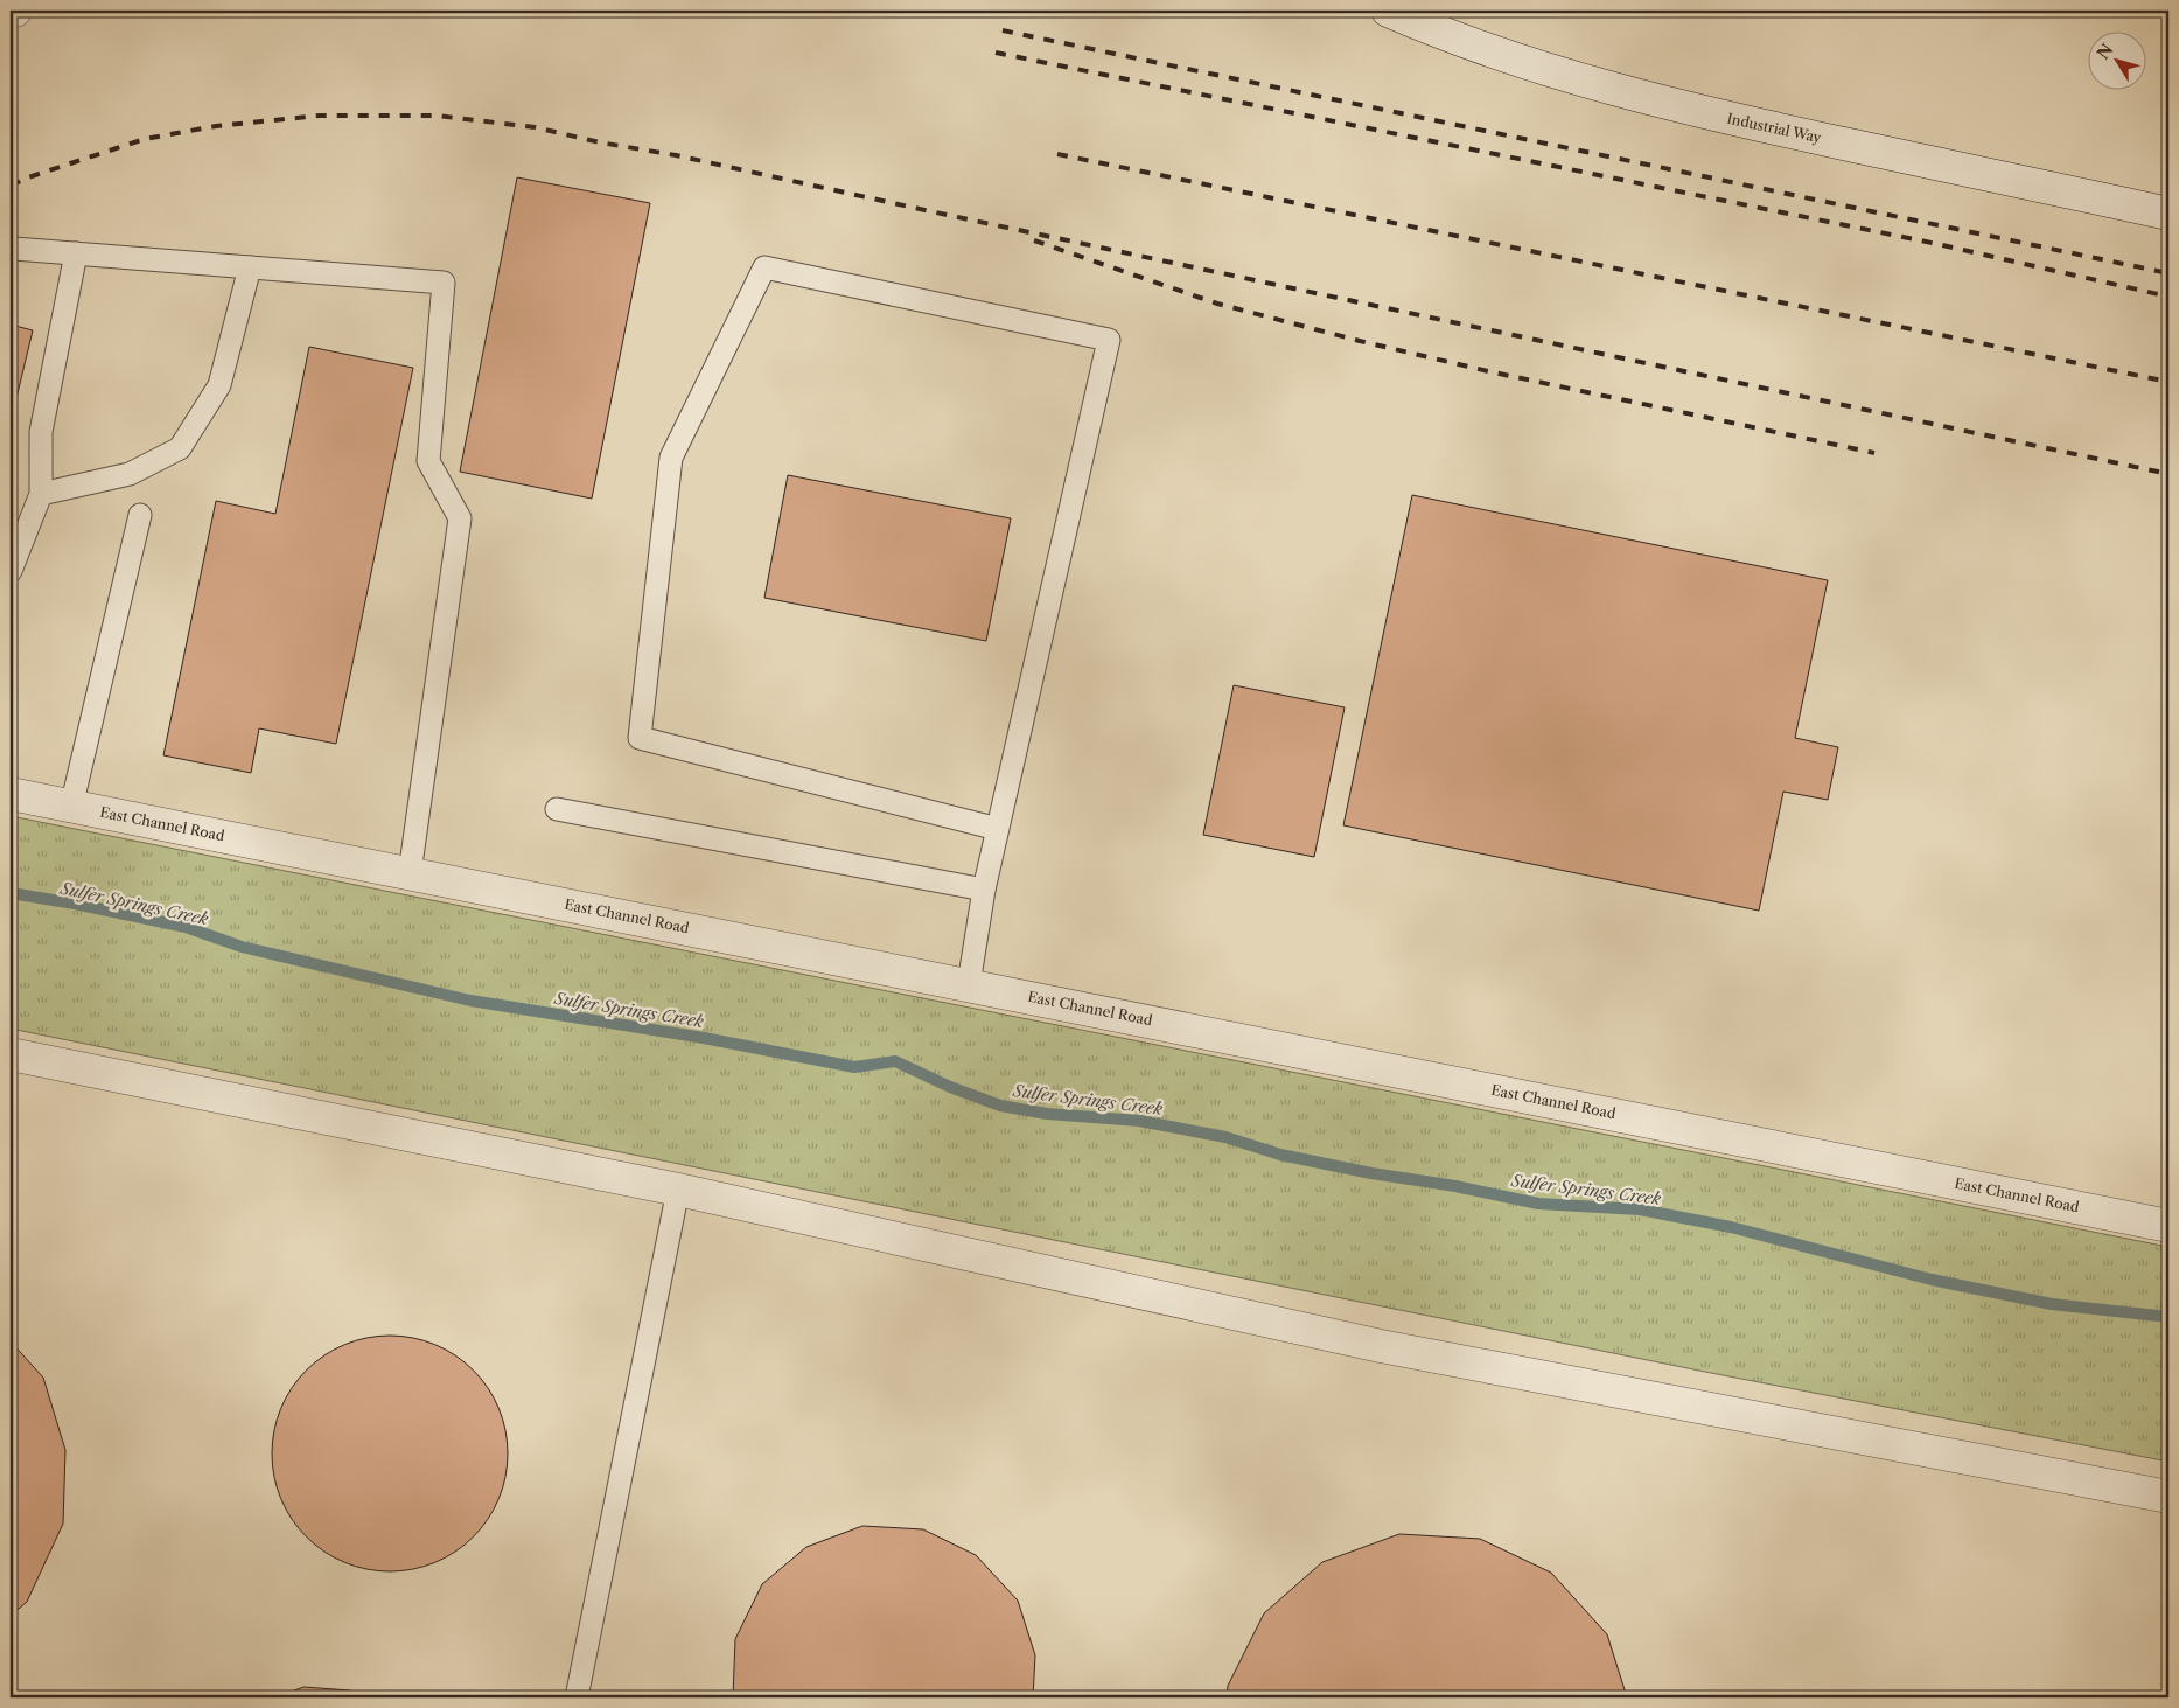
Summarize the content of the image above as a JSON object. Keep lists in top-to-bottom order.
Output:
{
  "streets": {
    "street": ["Industrial Way", "East Channel Road"]
  },
  "water": ["Sulfer Springs Creek"],
  "north": "top left"
}
